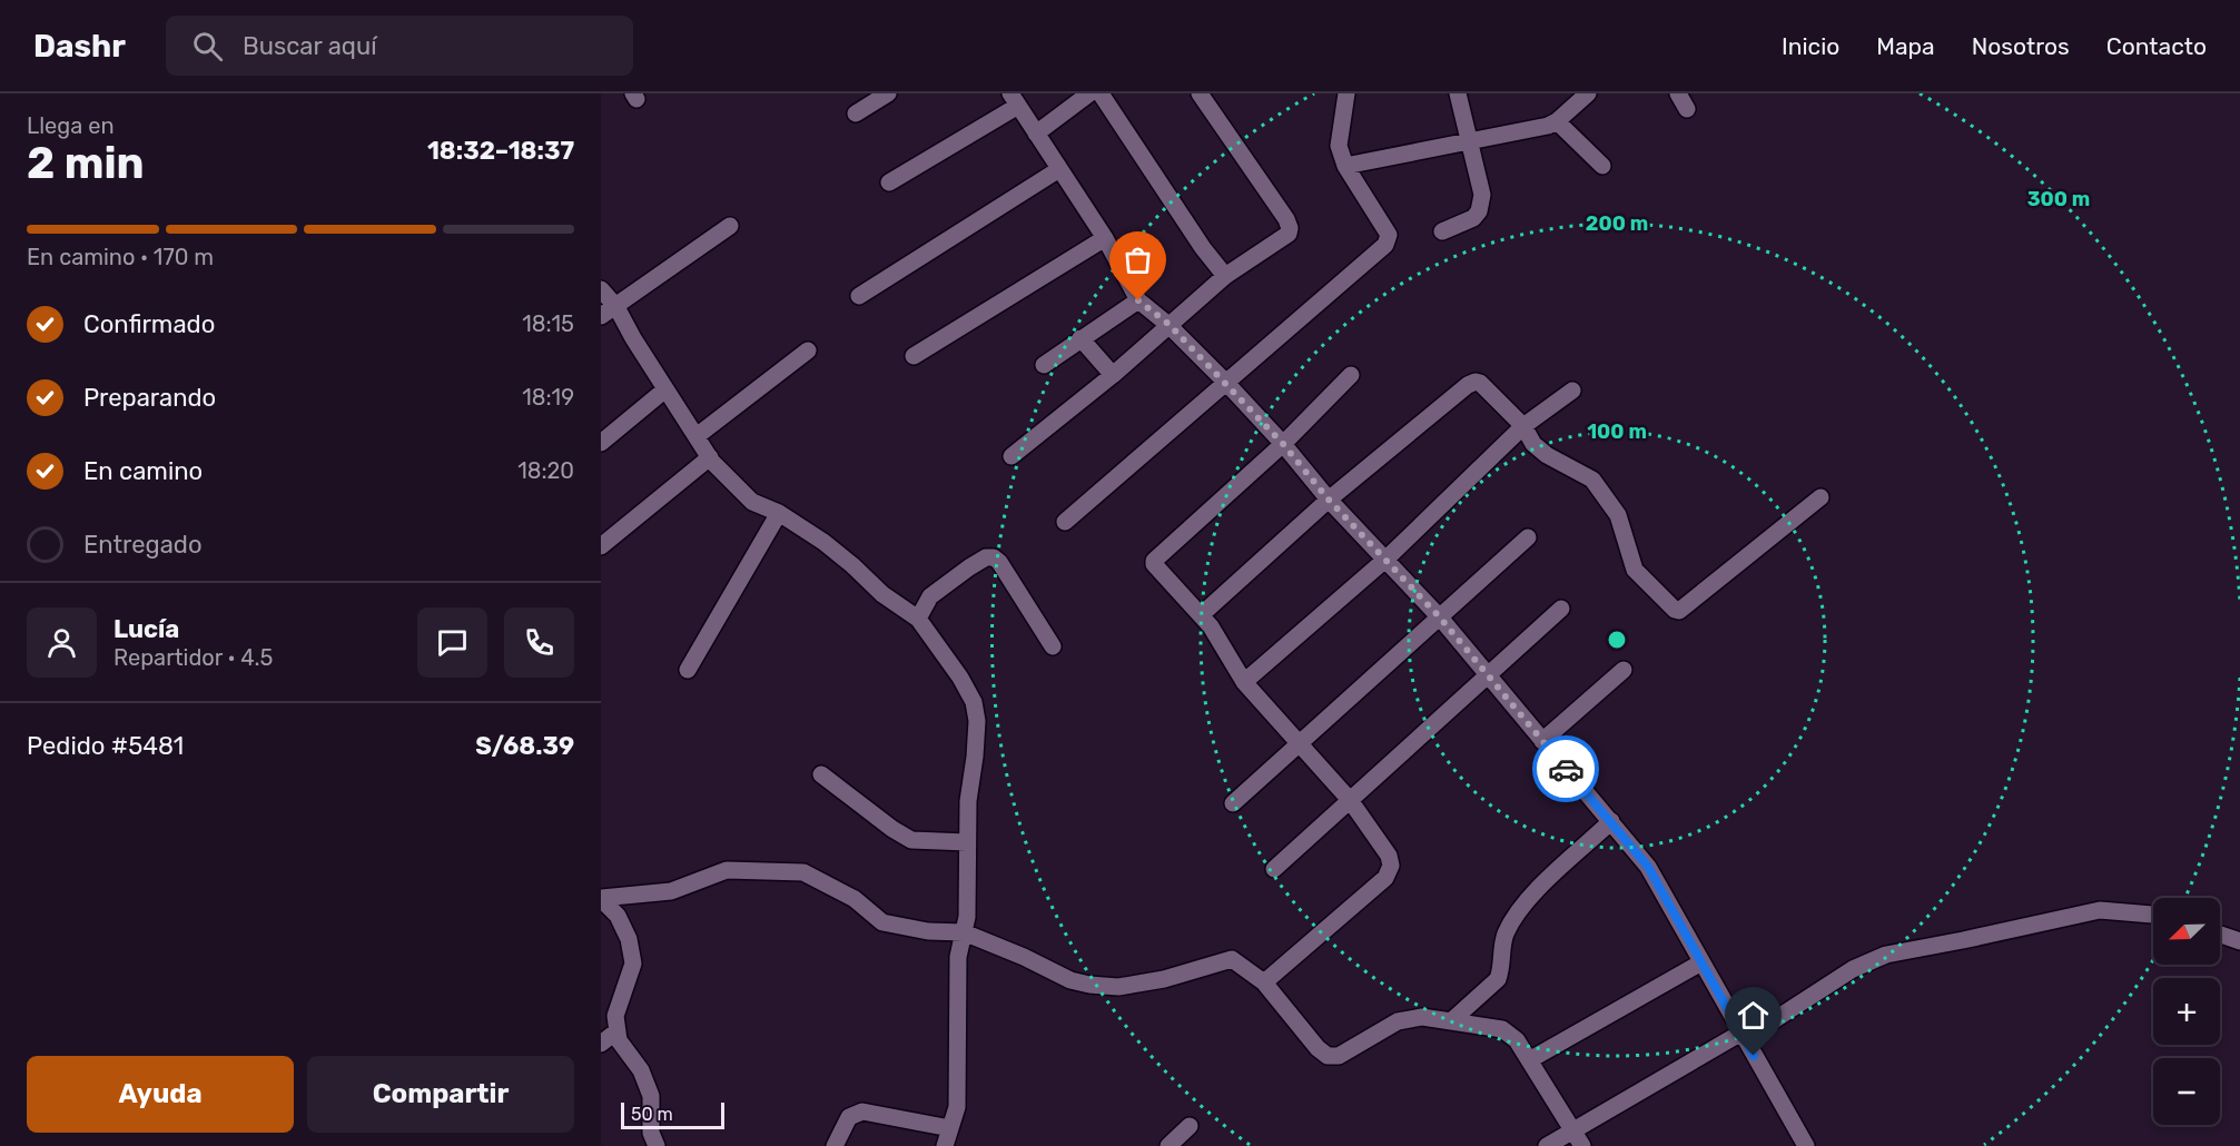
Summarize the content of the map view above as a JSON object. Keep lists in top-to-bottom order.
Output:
{
  "scale_bar": "50 m",
  "north": "bottom left",
  "page": {
    "header": "Dashr",
    "search": "Buscar aquí",
    "nav": [
      "Inicio",
      "Mapa",
      "Nosotros",
      "Contacto"
    ],
    "heading": ["2 min", "Llega en", "18:32–18:37"],
    "panel": [
      "Lucía",
      "Repartidor · 4.5",
      "Pedido #5481",
      "S/68.39"
    ],
    "bar": "En camino · 170 m",
    "list": [
      ["Confirmado", "18:15"],
      ["Preparando", "18:19"],
      ["En camino", "18:20"],
      "Entregado"
    ],
    "map_buttons": ["+", "−"],
    "buttons": ["Ayuda", "Compartir"],
    "scale": "50 m"
  },
  "rings": ["300 m", "200 m", "100 m"]
}
